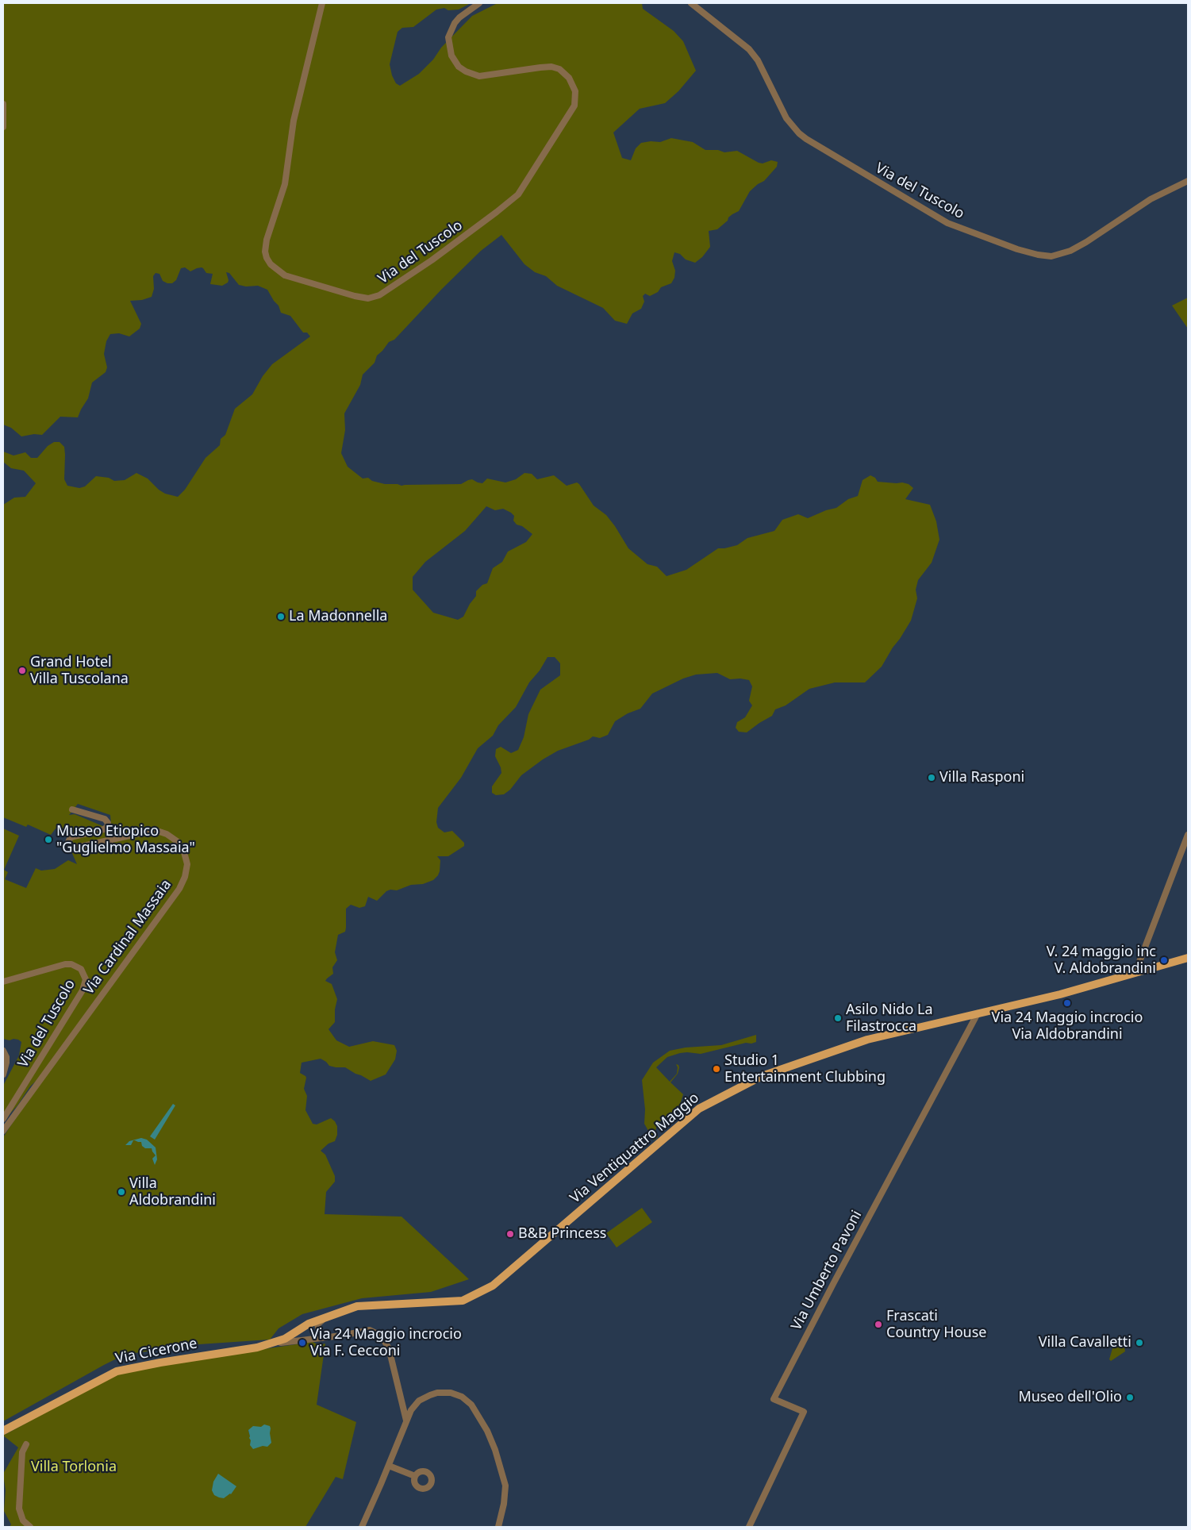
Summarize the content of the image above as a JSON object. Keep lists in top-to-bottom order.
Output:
{
  "streets": {
    "main road": ["Via Ventiquattro Maggio", "Via Cicerone"],
    "street": ["Via del Tuscolo", "Via Cardinal Massaia", "Via Umberto Pavoni"]
  },
  "crossings": [
    ["Via Ventiquattro Maggio", "Via Umberto Pavoni"],
    ["Via Ventiquattro Maggio", "Via Cicerone"]
  ],
  "parks": ["Villa Torlonia"],
  "places": [
    "La Madonnella",
    "Grand Hotel Villa Tuscolana",
    "Villa Rasponi",
    "Museo Etiopico \"Guglielmo Massaia\"",
    "V. 24 maggio inc V. Aldobrandini",
    "Via 24 Maggio incrocio Via Aldobrandini",
    "Asilo Nido La Filastrocca",
    "Studio 1 Entertainment Clubbing",
    "Villa Aldobrandini",
    "B&B Princess",
    "Frascati Country House",
    "Via 24 Maggio incrocio Via F. Cecconi",
    "Villa Cavalletti",
    "Museo dell'Olio"
  ]
}
